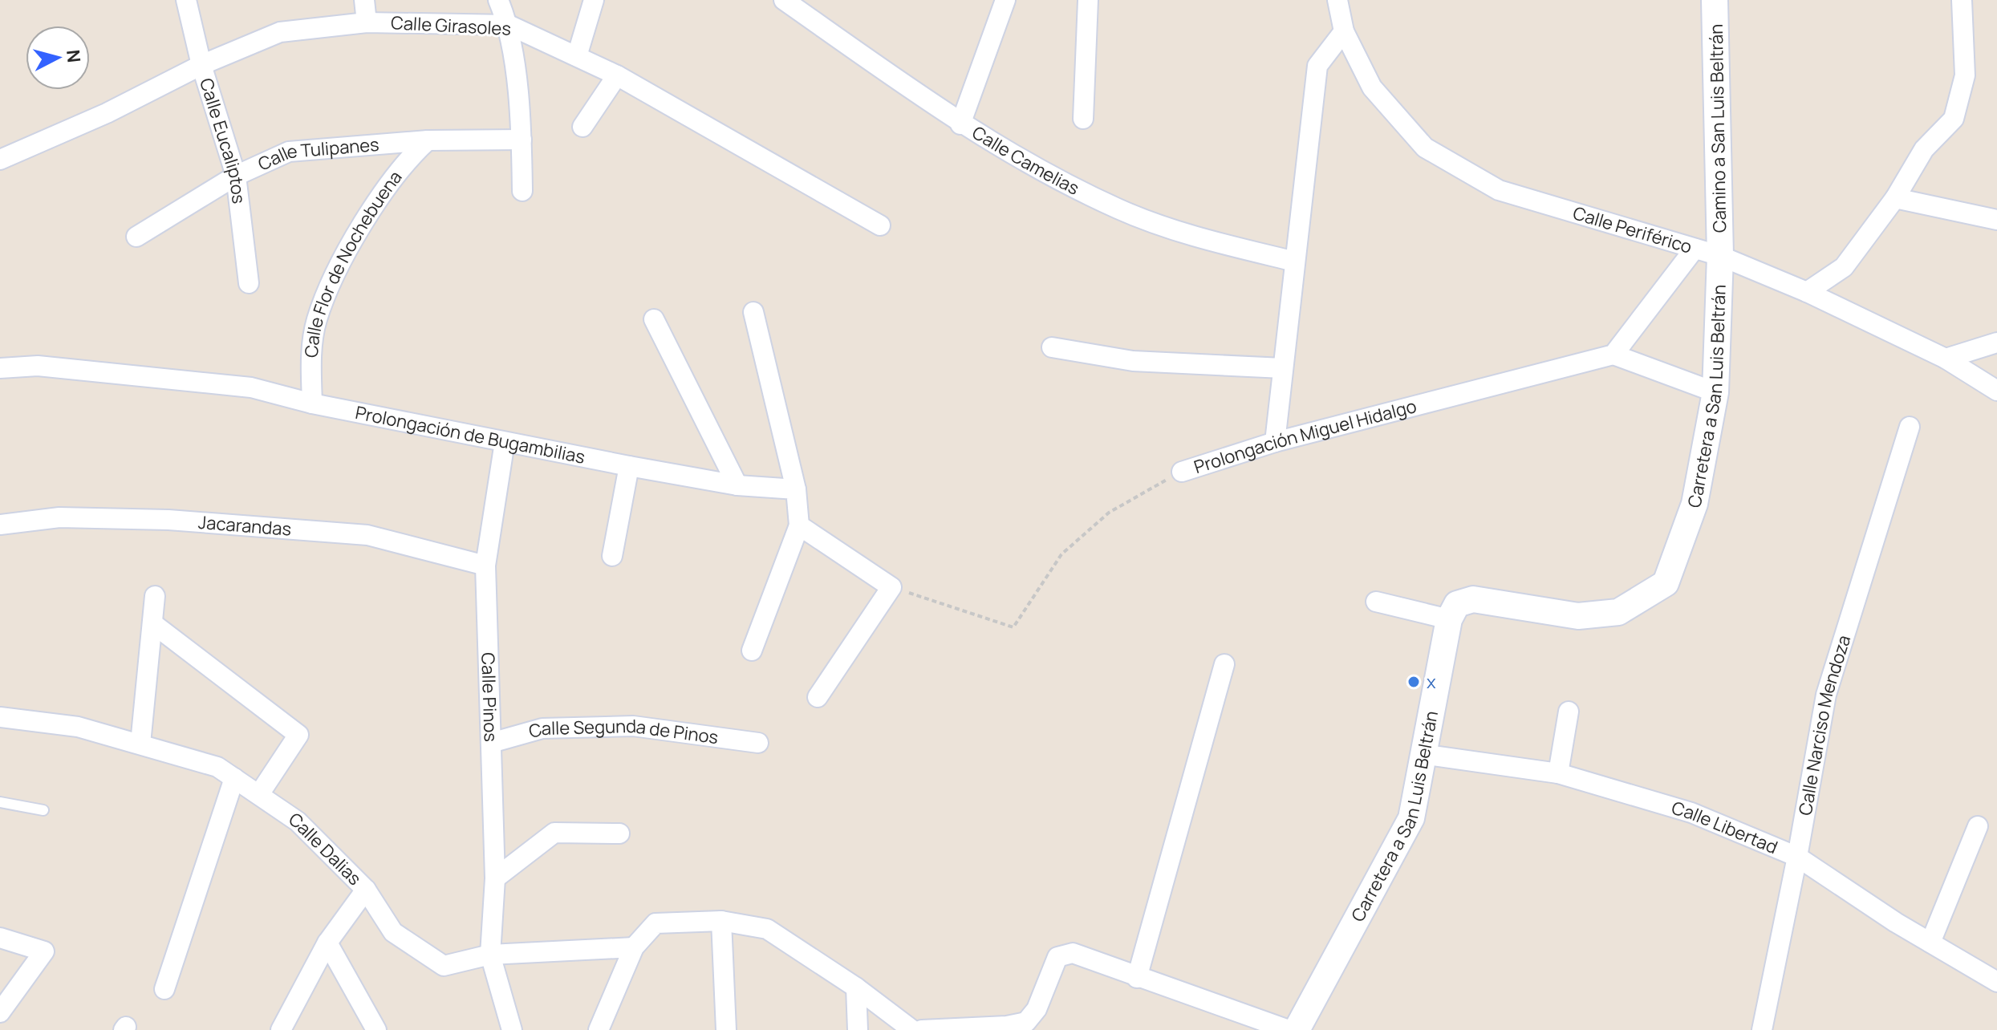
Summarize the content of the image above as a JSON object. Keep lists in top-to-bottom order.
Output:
{
  "streets": {
    "main road": ["Camino a San Luis Beltrán", "Carretera a San Luis Beltrán"],
    "street": [
      "Calle Girasoles",
      "Calle Eucaliptos",
      "Calle Tulipanes",
      "Calle Camelias",
      "Calle Periférico",
      "Calle Flor de Nochebuena",
      "Prolongación de Bugambilias",
      "Prolongación Miguel Hidalgo",
      "Jacarandas",
      "Calle Pinos",
      "Calle Narciso Mendoza",
      "Calle Segunda de Pinos",
      "Calle Libertad",
      "Calle Dalias"
    ]
  },
  "crossings": [
    ["Calle Girasoles", "Calle Eucaliptos"],
    ["Camino a San Luis Beltrán", "Calle Periférico"],
    ["Camino a San Luis Beltrán", "Carretera a San Luis Beltrán"],
    ["Calle Eucaliptos", "Calle Tulipanes"],
    ["Calle Tulipanes", "Calle Flor de Nochebuena"],
    ["Calle Periférico", "Carretera a San Luis Beltrán"],
    ["Calle Flor de Nochebuena", "Prolongación de Bugambilias"],
    ["Carretera a San Luis Beltrán", "Calle Libertad"],
    ["Prolongación de Bugambilias", "Calle Pinos"],
    ["Jacarandas", "Calle Pinos"],
    ["Calle Pinos", "Calle Segunda de Pinos"],
    ["Calle Pinos", "Calle Dalias"],
    ["Calle Narciso Mendoza", "Calle Libertad"]
  ],
  "places": ["x"],
  "north": "right"
}
